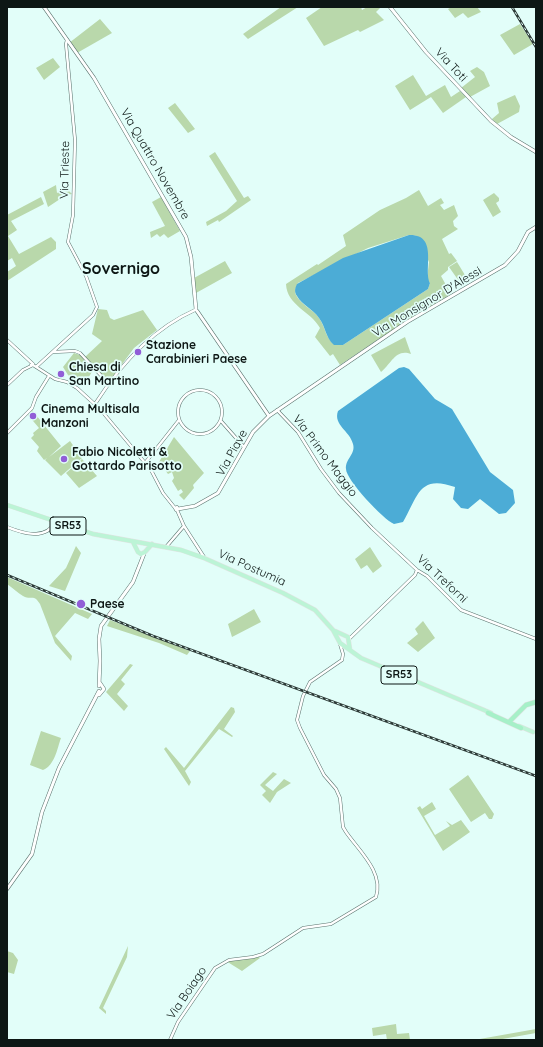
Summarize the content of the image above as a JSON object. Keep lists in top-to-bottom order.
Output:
{
  "streets": {
    "highway": ["SR53"],
    "main road": [
      "Via Toti",
      "Via Quattro Novembre",
      "Via Monsignor D'Alessi",
      "Via Piave",
      "Via Postumia"
    ],
    "street": [
      "Via Trieste",
      "Via Primo Maggio",
      "Via Treforni",
      "Via Boiago"
    ]
  },
  "crossings": [
    ["Via Quattro Novembre", "Via Trieste"],
    ["Via Quattro Novembre", "Via Piave"],
    ["Via Monsignor D'Alessi", "Via Piave"],
    ["Via Piave", "Via Primo Maggio"],
    ["Via Primo Maggio", "Via Treforni"],
    ["SR53", "Via Postumia"],
    ["Via Postumia", "Via Boiago"]
  ],
  "districts": ["Sovernigo"],
  "places": [
    "Stazione Carabinieri Paese",
    "Chiesa di San Martino",
    "Cinema Multisala Manzoni",
    "Fabio Nicoletti & Gottardo Parisotto",
    "Paese"
  ]
}
